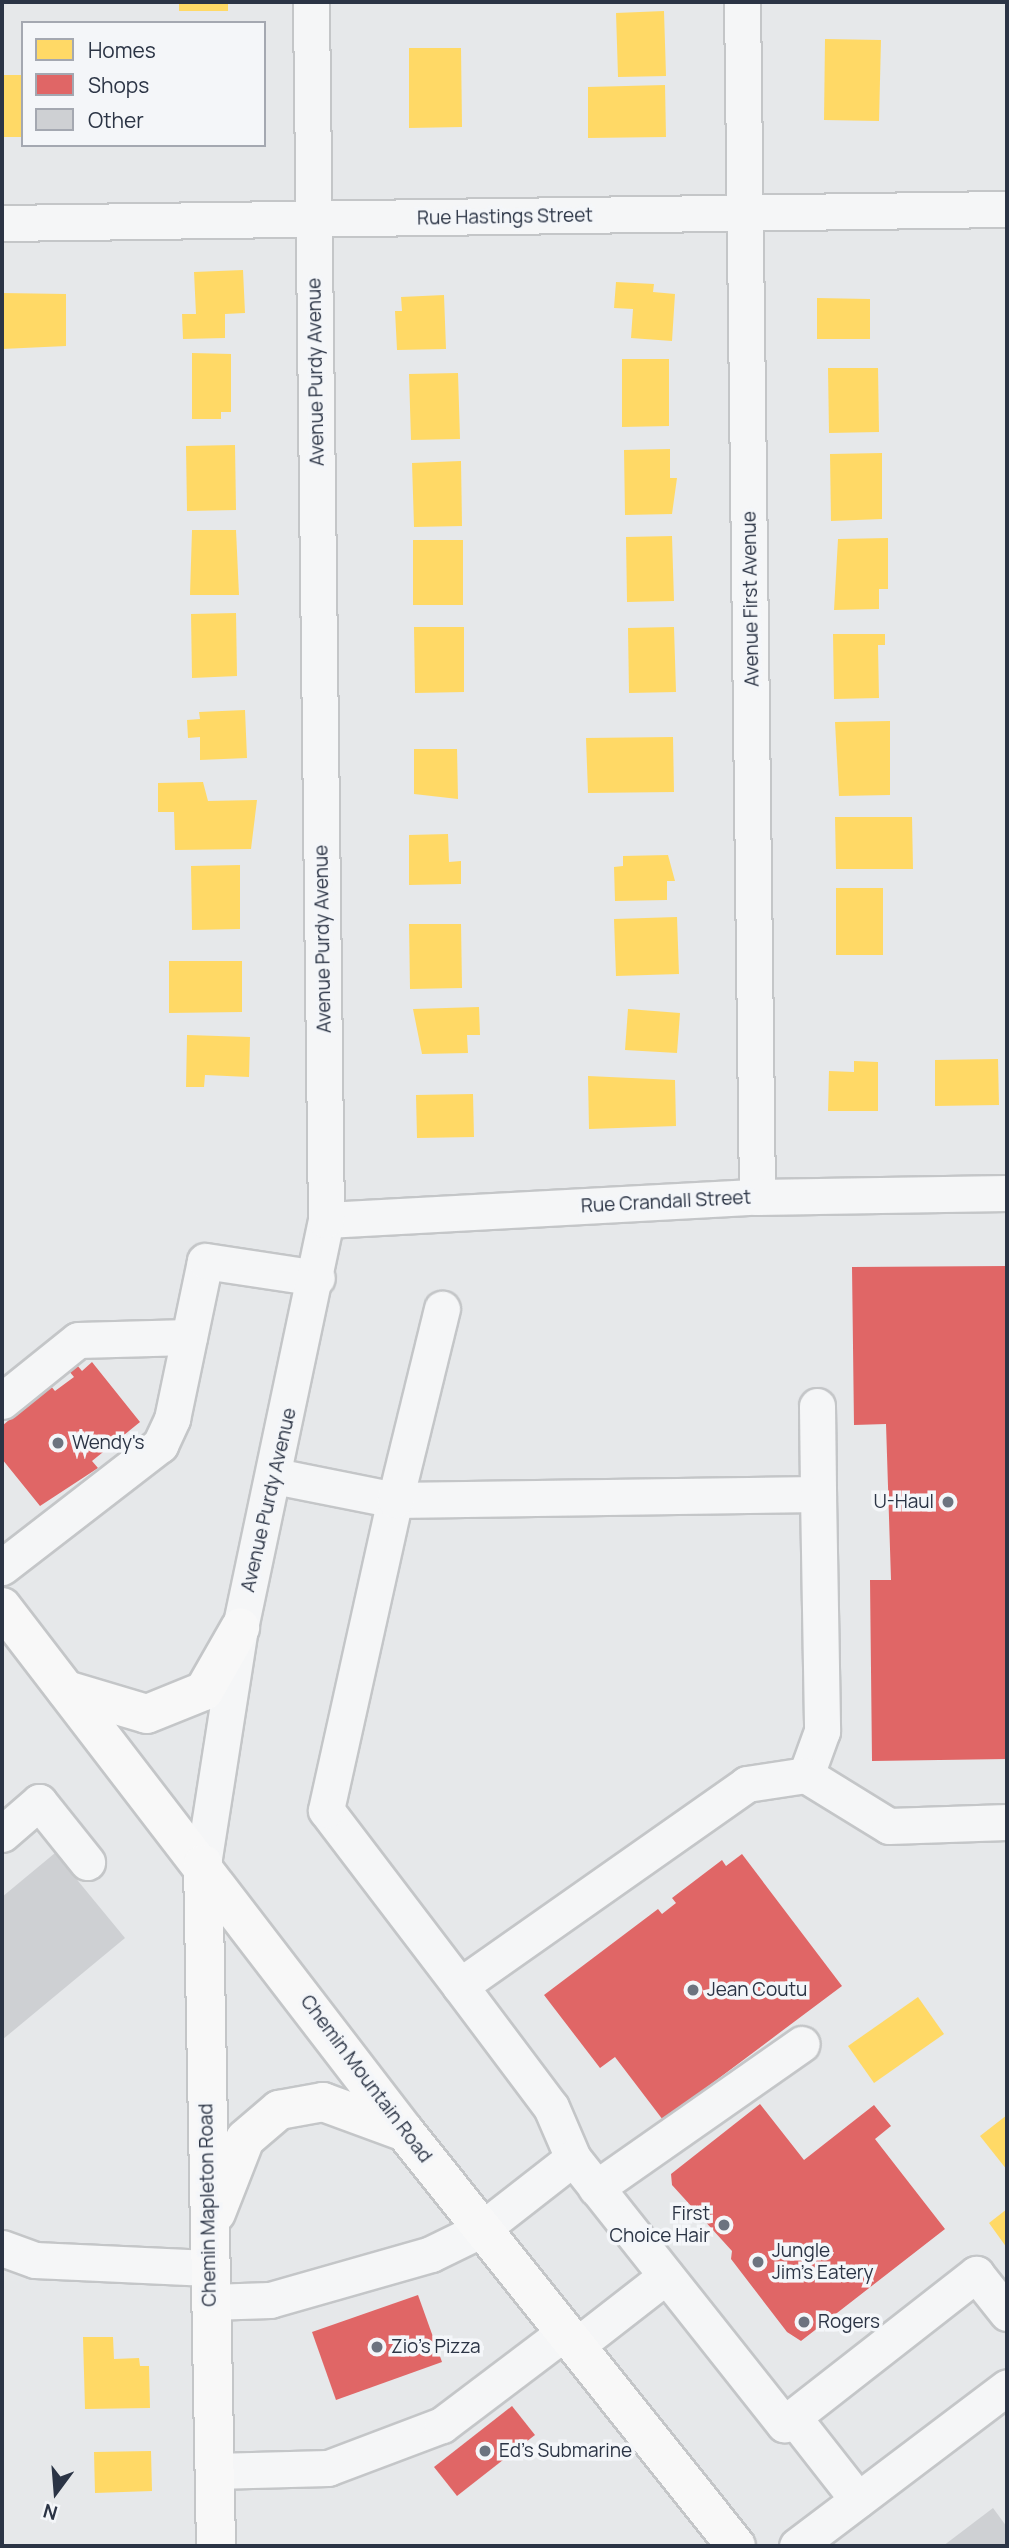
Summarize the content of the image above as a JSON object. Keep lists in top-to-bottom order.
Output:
{
  "streets": {
    "main road": ["Chemin Mountain Road", "Chemin Mapleton Road"],
    "street": [
      "Rue Hastings Street",
      "Avenue Purdy Avenue",
      "Avenue First Avenue",
      "Rue Crandall Street"
    ]
  },
  "crossings": [
    ["Rue Hastings Street", "Avenue Purdy Avenue"],
    ["Rue Hastings Street", "Avenue First Avenue"],
    ["Avenue Purdy Avenue", "Rue Crandall Street"],
    ["Avenue Purdy Avenue", "Chemin Mountain Road"],
    ["Avenue Purdy Avenue", "Chemin Mapleton Road"],
    ["Avenue First Avenue", "Rue Crandall Street"],
    ["Chemin Mountain Road", "Chemin Mapleton Road"]
  ],
  "places": [
    "Wendy's",
    "U-Haul",
    "Jean Coutu",
    "First Choice Hair",
    "Jungle Jim's Eatery",
    "Rogers",
    "Zio's Pizza",
    "Ed's Submarine"
  ],
  "legend": ["Homes", "Shops", "Other"],
  "north": "bottom"
}
